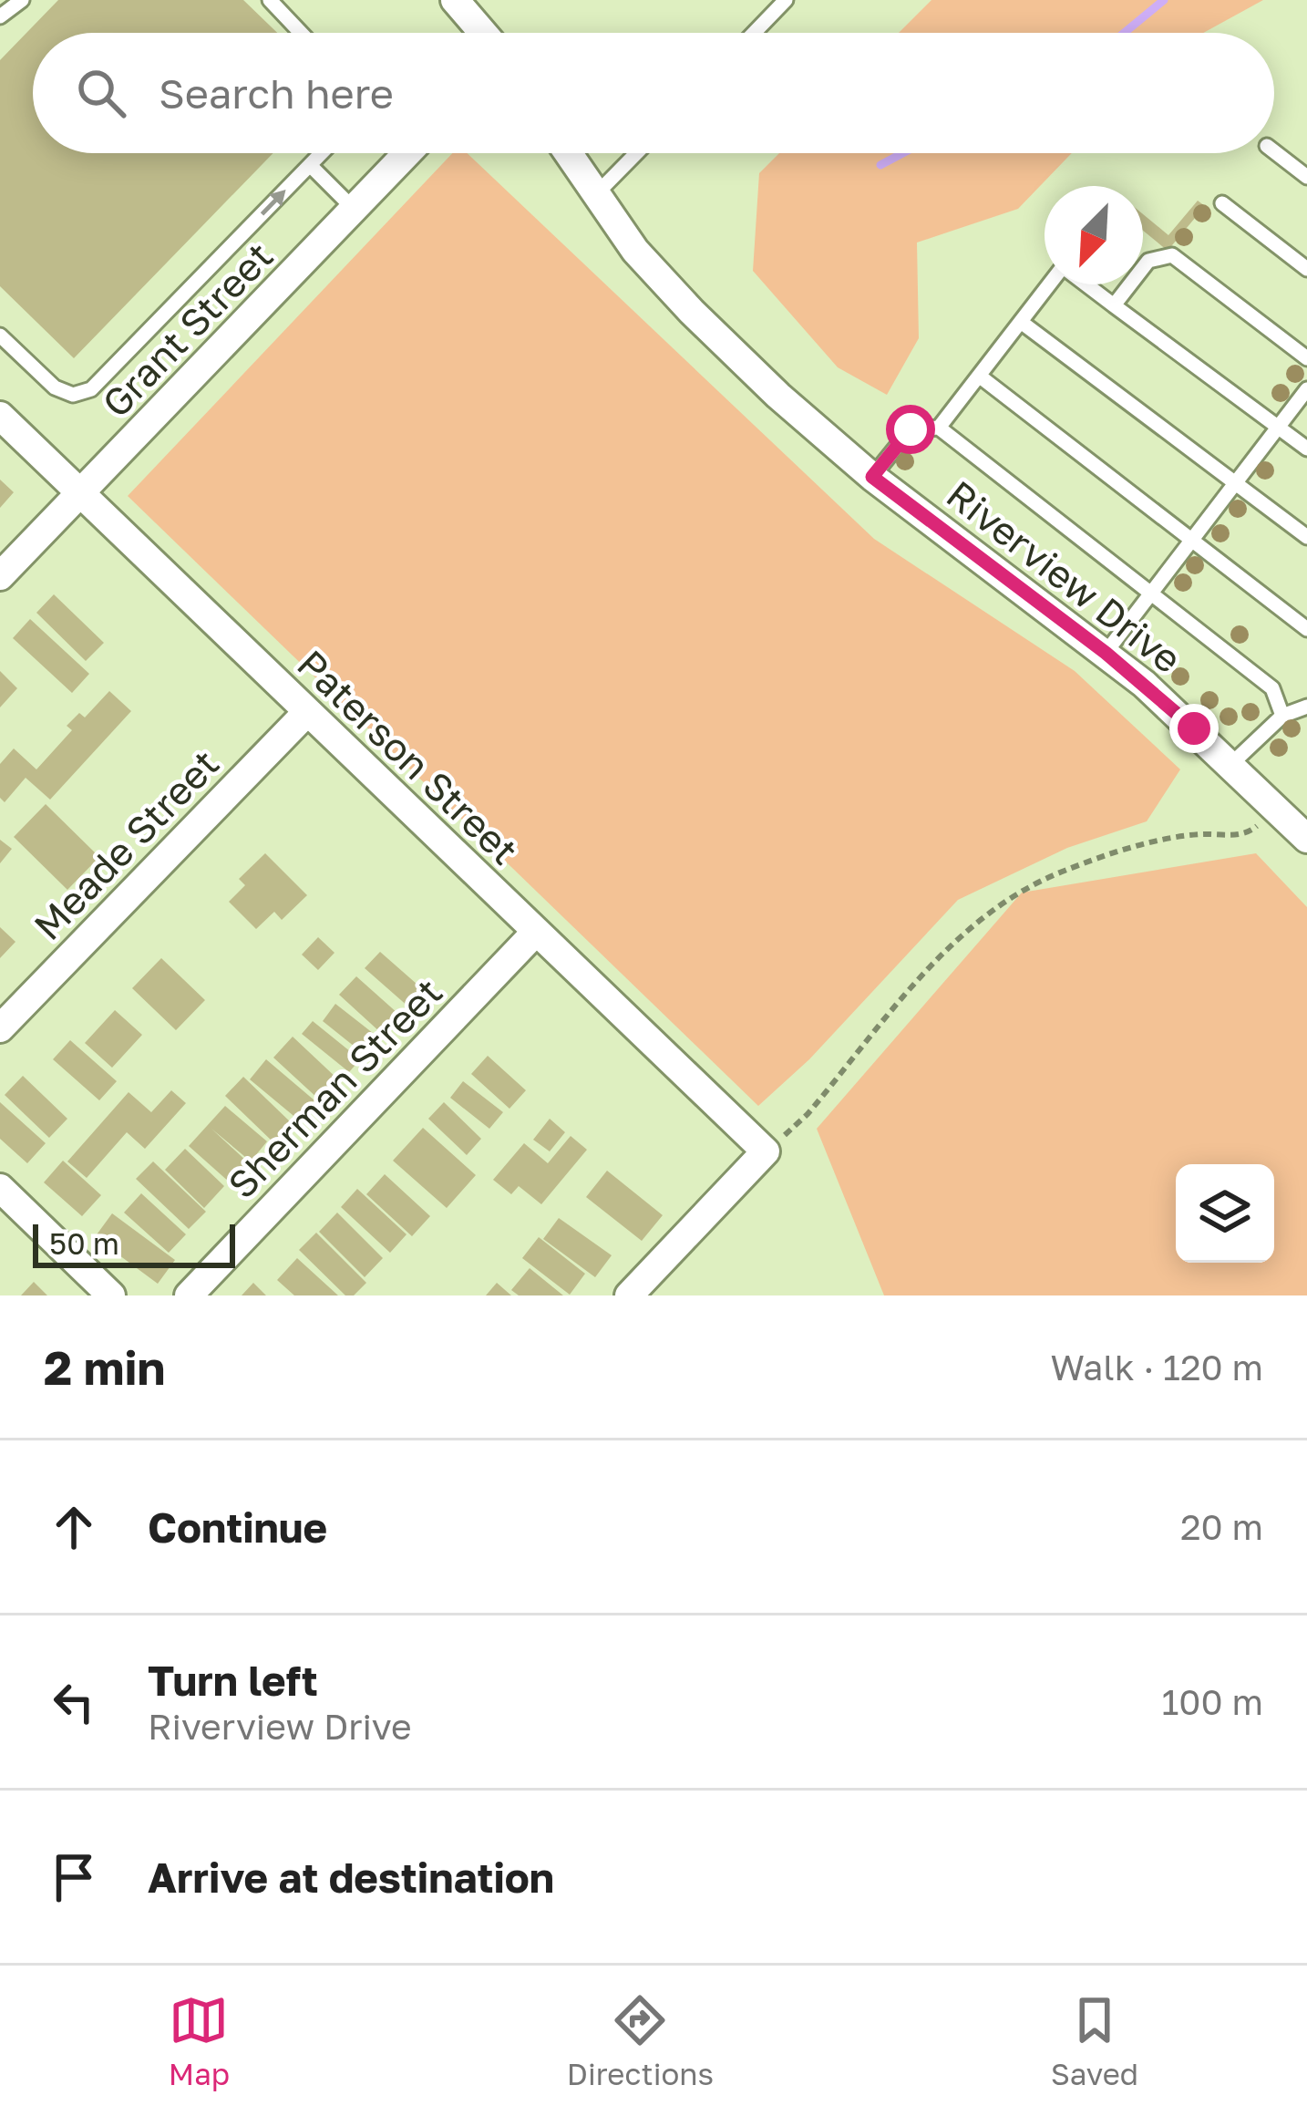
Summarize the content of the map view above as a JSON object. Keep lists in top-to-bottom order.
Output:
{
  "streets": {
    "street": [
      "Grant Street",
      "Riverview Drive",
      "Paterson Street",
      "Meade Street",
      "Sherman Street"
    ]
  },
  "crossings": [
    ["Grant Street", "Paterson Street"],
    ["Paterson Street", "Meade Street"],
    ["Paterson Street", "Sherman Street"]
  ],
  "scale_bar": "50 m",
  "north": "bottom left",
  "page": {
    "search": "Search here",
    "scale": "50 m",
    "heading": ["2 min", "Walk · 120 m"],
    "list": [
      ["Continue", "20 m"],
      ["Turn left", "Riverview Drive", "100 m"],
      "Arrive at destination"
    ],
    "nav": ["Map", "Directions", "Saved"]
  }
}
